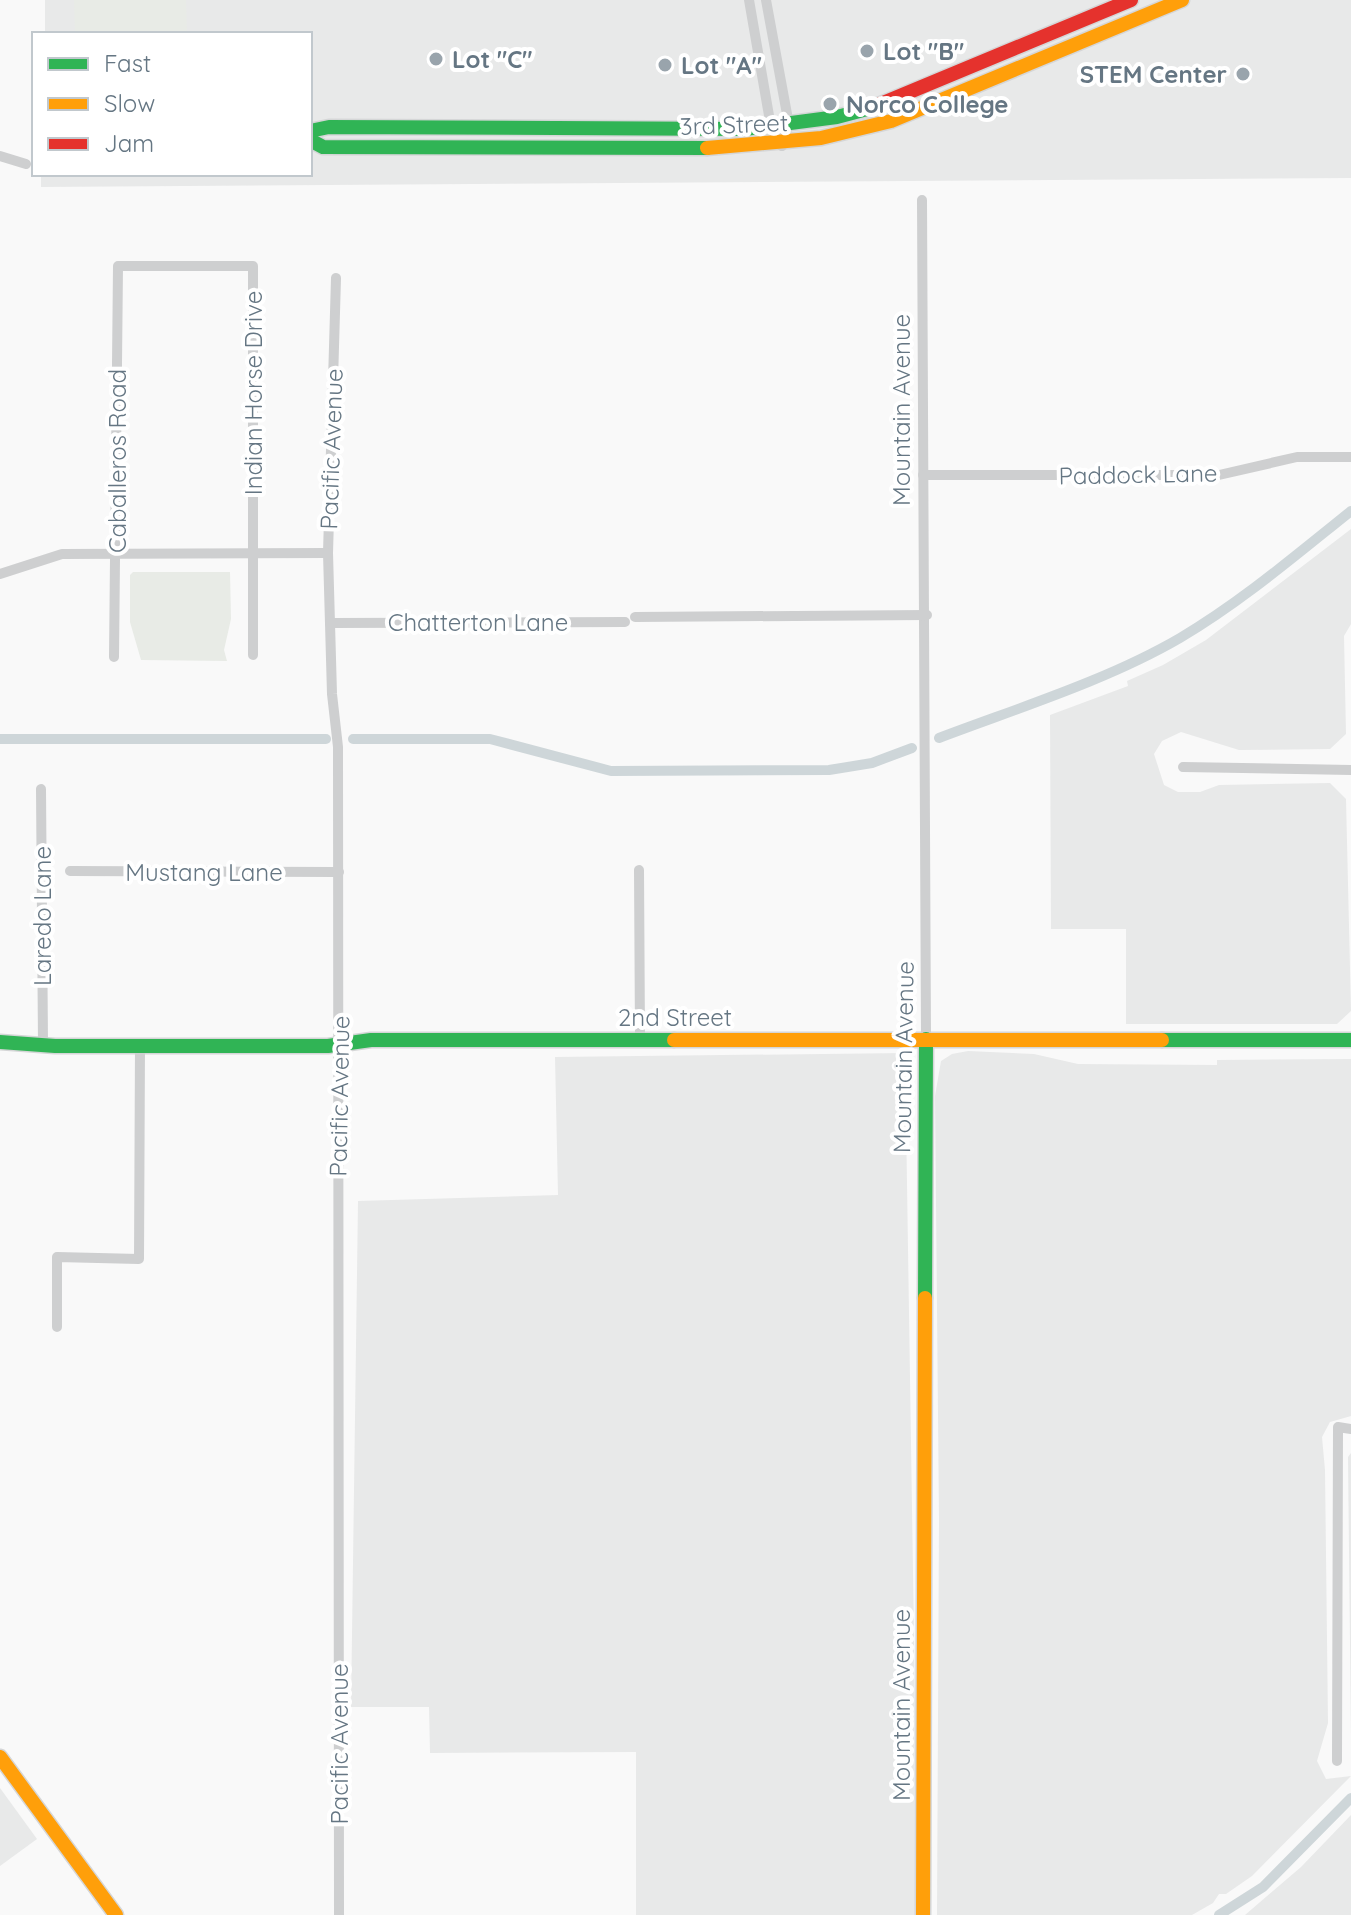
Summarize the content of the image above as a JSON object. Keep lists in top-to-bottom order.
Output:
{
  "streets": {
    "street": [
      "3rd Street",
      "Indian Horse Drive",
      "Mountain Avenue",
      "Pacific Avenue",
      "Caballeros Road",
      "Paddock Lane",
      "Chatterton Lane",
      "Mustang Lane",
      "Laredo Lane",
      "2nd Street"
    ]
  },
  "crossings": [
    ["Indian Horse Drive", "Caballeros Road"],
    ["Mountain Avenue", "Paddock Lane"],
    ["Mountain Avenue", "Chatterton Lane"],
    ["Mountain Avenue", "2nd Street"],
    ["Pacific Avenue", "Chatterton Lane"],
    ["Pacific Avenue", "Mustang Lane"],
    ["Pacific Avenue", "2nd Street"],
    ["Laredo Lane", "2nd Street"]
  ],
  "places": [
    "Lot \"B\"",
    "Lot \"C\"",
    "Lot \"A\"",
    "STEM Center",
    "Norco College"
  ],
  "legend": ["Fast", "Slow", "Jam"]
}
